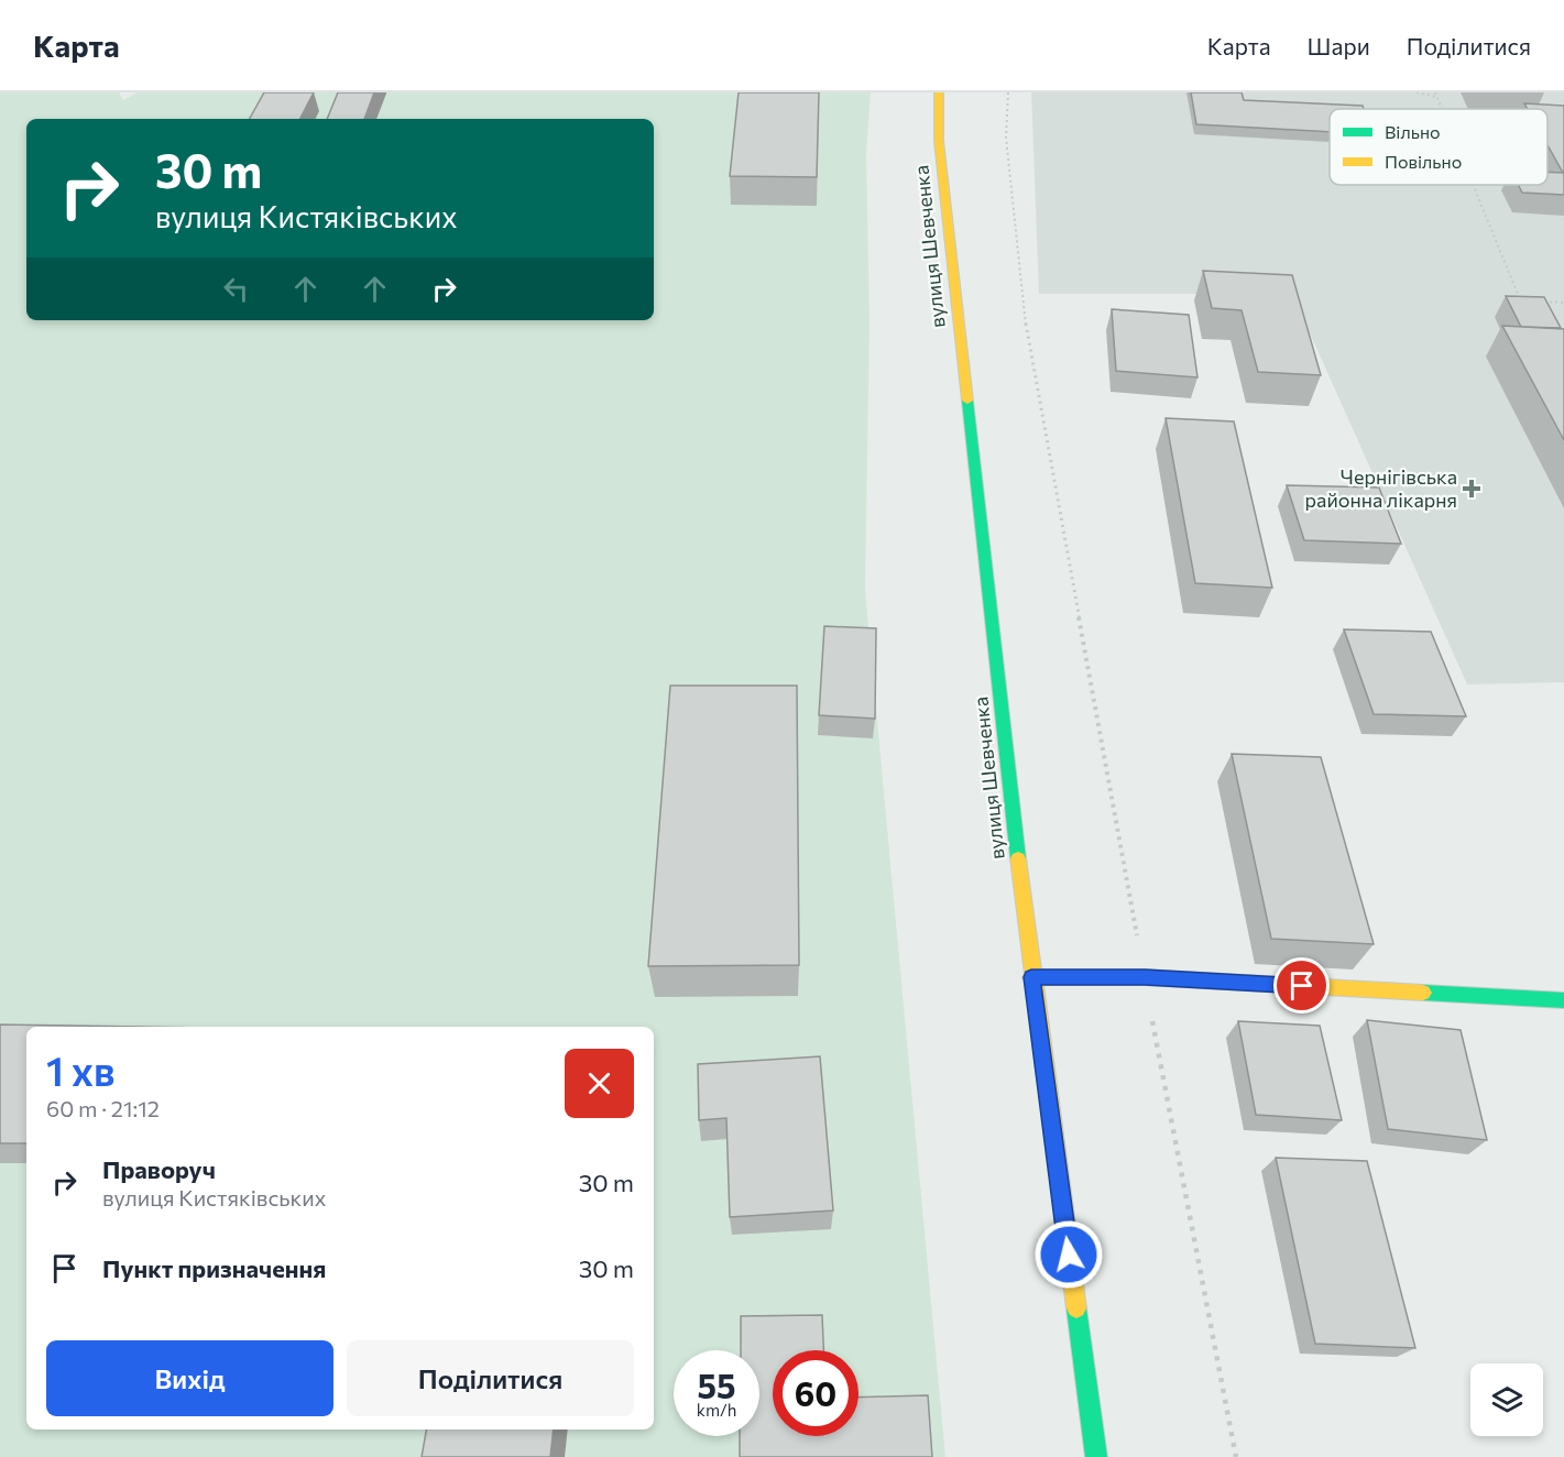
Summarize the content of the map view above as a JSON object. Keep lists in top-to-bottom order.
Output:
{
  "streets": {
    "main road": ["вулиця Шевченка"]
  },
  "places": {
    "health": ["Чернігівська районна лікарня"]
  },
  "legend": ["Вільно", "Повільно"],
  "page": {
    "header": "Карта",
    "nav": ["Карта", "Шари", "Поділитися"],
    "turn": ["30 m", "вулиця Кистяківських"],
    "heading": ["1 хв", "60 m · 21:12"],
    "list": [
      {
        "name": "Праворуч",
        "note": "вулиця Кистяківських",
        "value": "30 m"
      },
      {
        "name": "Пункт призначення",
        "value": "30 m"
      }
    ],
    "buttons": ["Вихід", "Поділитися"],
    "speed": "55 km/h",
    "limit": "60"
  }
}
